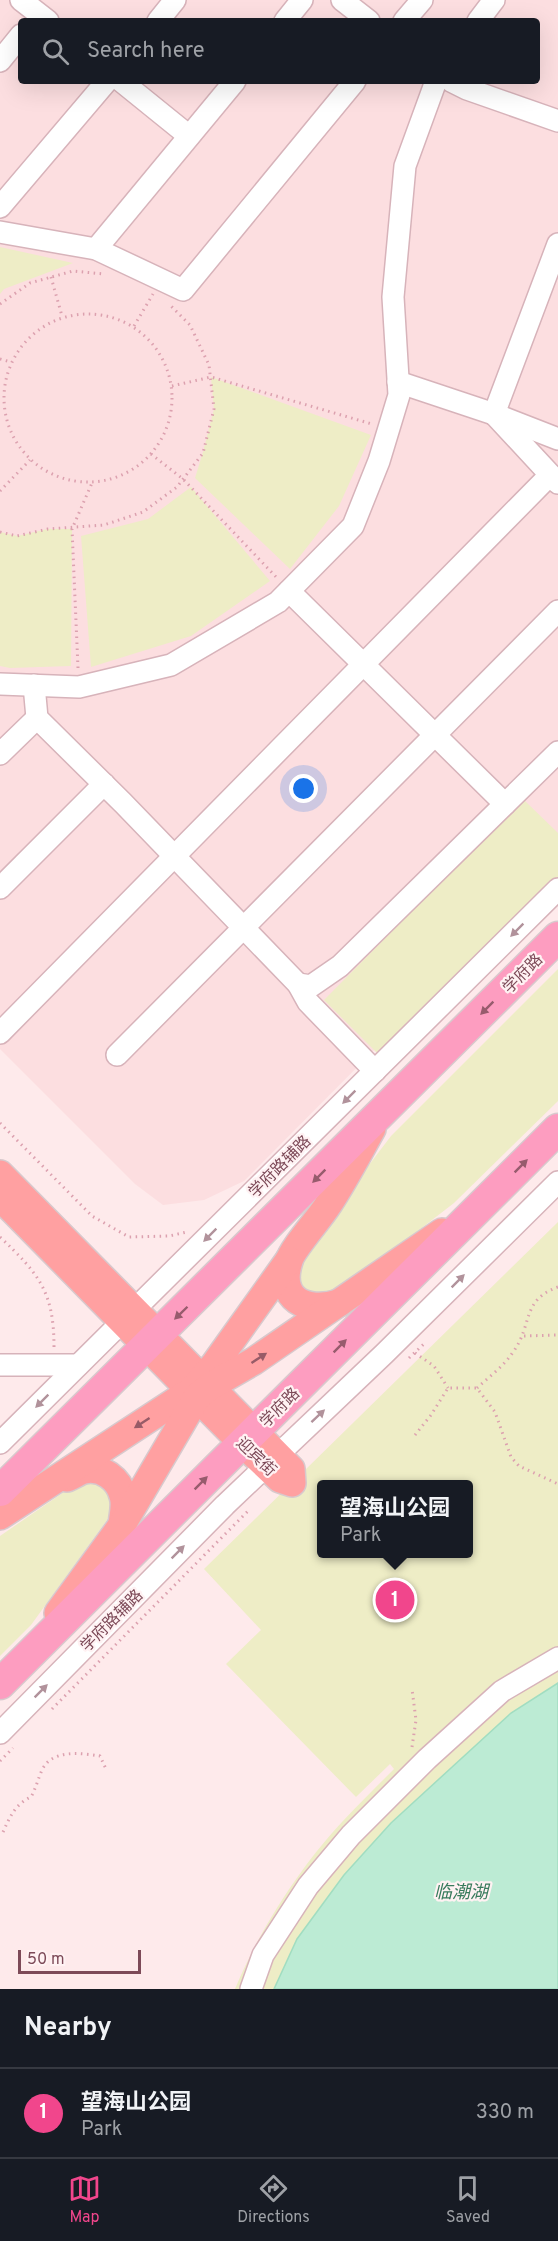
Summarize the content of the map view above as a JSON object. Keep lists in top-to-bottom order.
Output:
{
  "streets": {
    "highway": ["学府路"],
    "main road": ["迎宾街"],
    "street": ["学府路辅路"]
  },
  "crossings": [
    ["学府路", "迎宾街"],
    ["学府路辅路", "迎宾街"]
  ],
  "water": ["临潮湖"],
  "scale_bar": "50 m",
  "page": {
    "search": "Search here",
    "popup": ["望海山公园", "Park"],
    "pins": "1",
    "scale": "50 m",
    "heading": "Nearby",
    "list": [
      {
        "mark": "1",
        "name": "望海山公园",
        "note": "Park",
        "value": "330 m"
      }
    ],
    "nav": ["Map", "Directions", "Saved"]
  }
}
